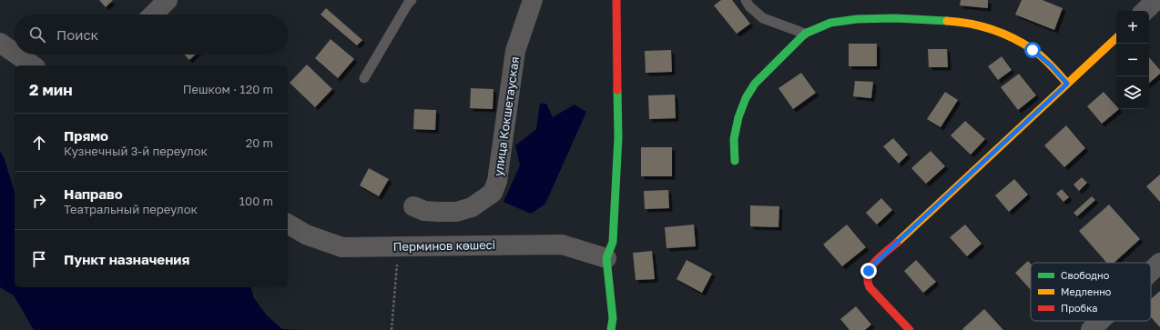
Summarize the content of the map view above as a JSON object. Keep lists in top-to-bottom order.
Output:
{
  "streets": {
    "street": ["улица Кокшетауская", "Перминов көшесі"]
  },
  "legend": ["Свободно", "Медленно", "Пробка"],
  "page": {
    "map_buttons": ["+", "−"],
    "search": "Поиск",
    "heading": ["2 мин", "Пешком · 120 m"],
    "list": [
      ["Прямо", "Кузнечный 3-й переулок", "20 m"],
      ["Направо", "Театральный переулок", "100 m"],
      "Пункт назначения"
    ]
  }
}
